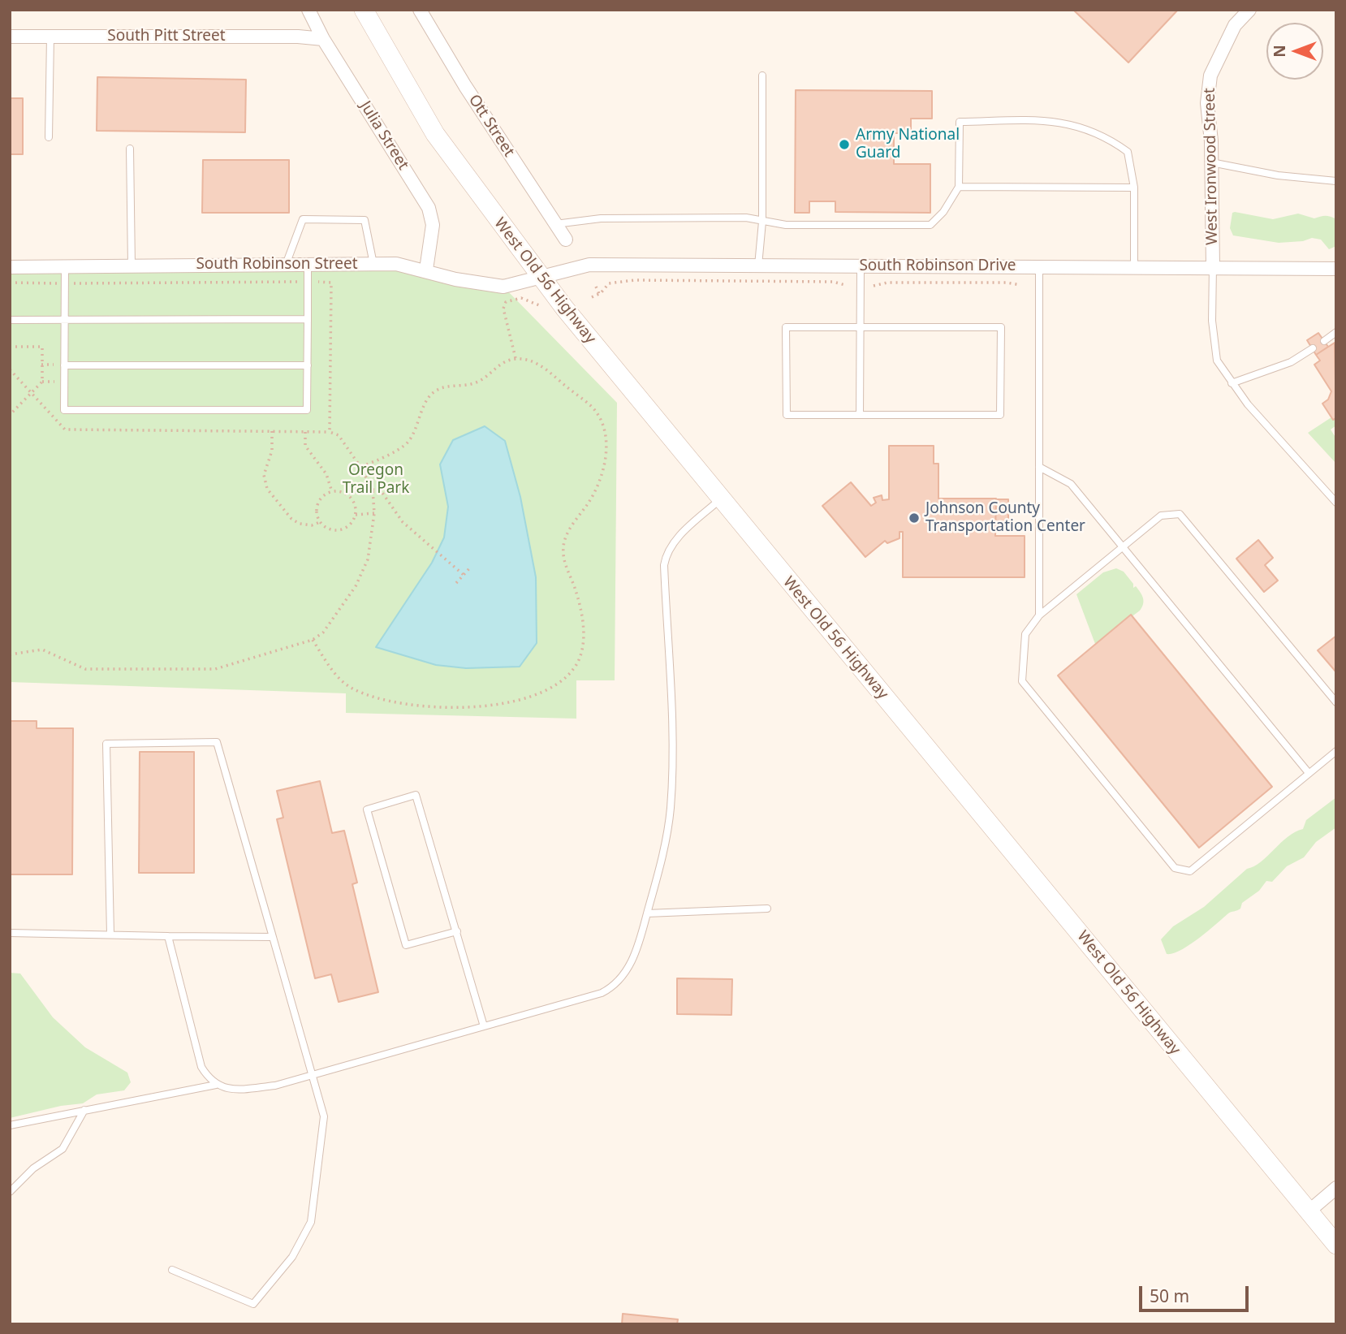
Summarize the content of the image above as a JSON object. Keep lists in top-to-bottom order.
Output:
{
  "streets": {
    "main road": ["West Old 56 Highway"],
    "street": [
      "South Pitt Street",
      "Ott Street",
      "Julia Street",
      "West Ironwood Street",
      "South Robinson Street",
      "South Robinson Drive"
    ]
  },
  "crossings": [
    ["South Pitt Street", "Julia Street"],
    ["Julia Street", "South Robinson Street"],
    ["West Ironwood Street", "South Robinson Drive"],
    ["South Robinson Street", "South Robinson Drive"],
    ["South Robinson Street", "West Old 56 Highway"],
    ["South Robinson Drive", "West Old 56 Highway"]
  ],
  "parks": ["Oregon Trail Park"],
  "places": ["Army National Guard", "Johnson County Transportation Center"],
  "scale_bar": "50 m",
  "north": "left"
}
